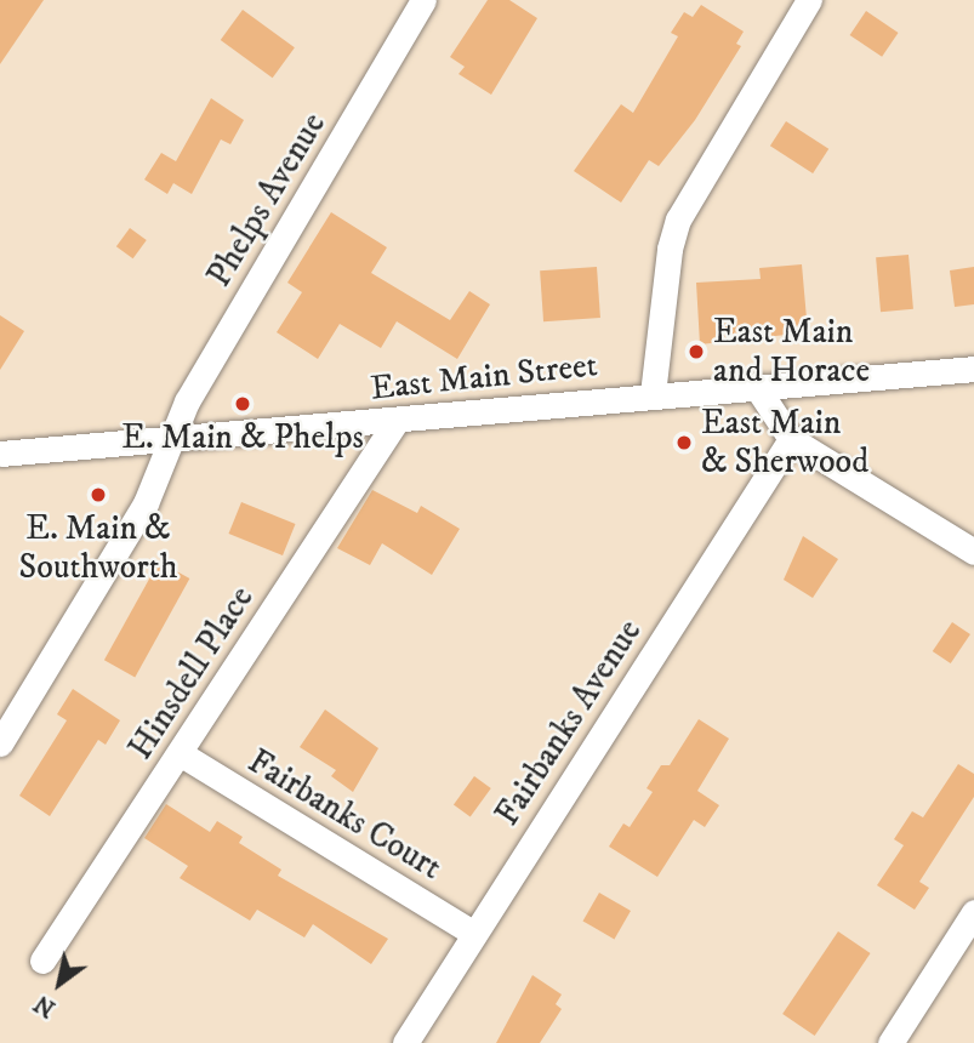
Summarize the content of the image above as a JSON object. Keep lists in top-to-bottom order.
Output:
{
  "streets": {
    "street": [
      "Phelps Avenue",
      "East Main Street",
      "Hinsdell Place",
      "Fairbanks Avenue",
      "Fairbanks Court"
    ]
  },
  "crossings": [
    ["Phelps Avenue", "East Main Street"],
    ["East Main Street", "Hinsdell Place"],
    ["Hinsdell Place", "Fairbanks Court"],
    ["Fairbanks Avenue", "Fairbanks Court"]
  ],
  "places": [
    "East Main and Horace",
    "E. Main & Phelps",
    "East Main & Sherwood",
    "E. Main & Southworth"
  ],
  "north": "bottom left"
}
